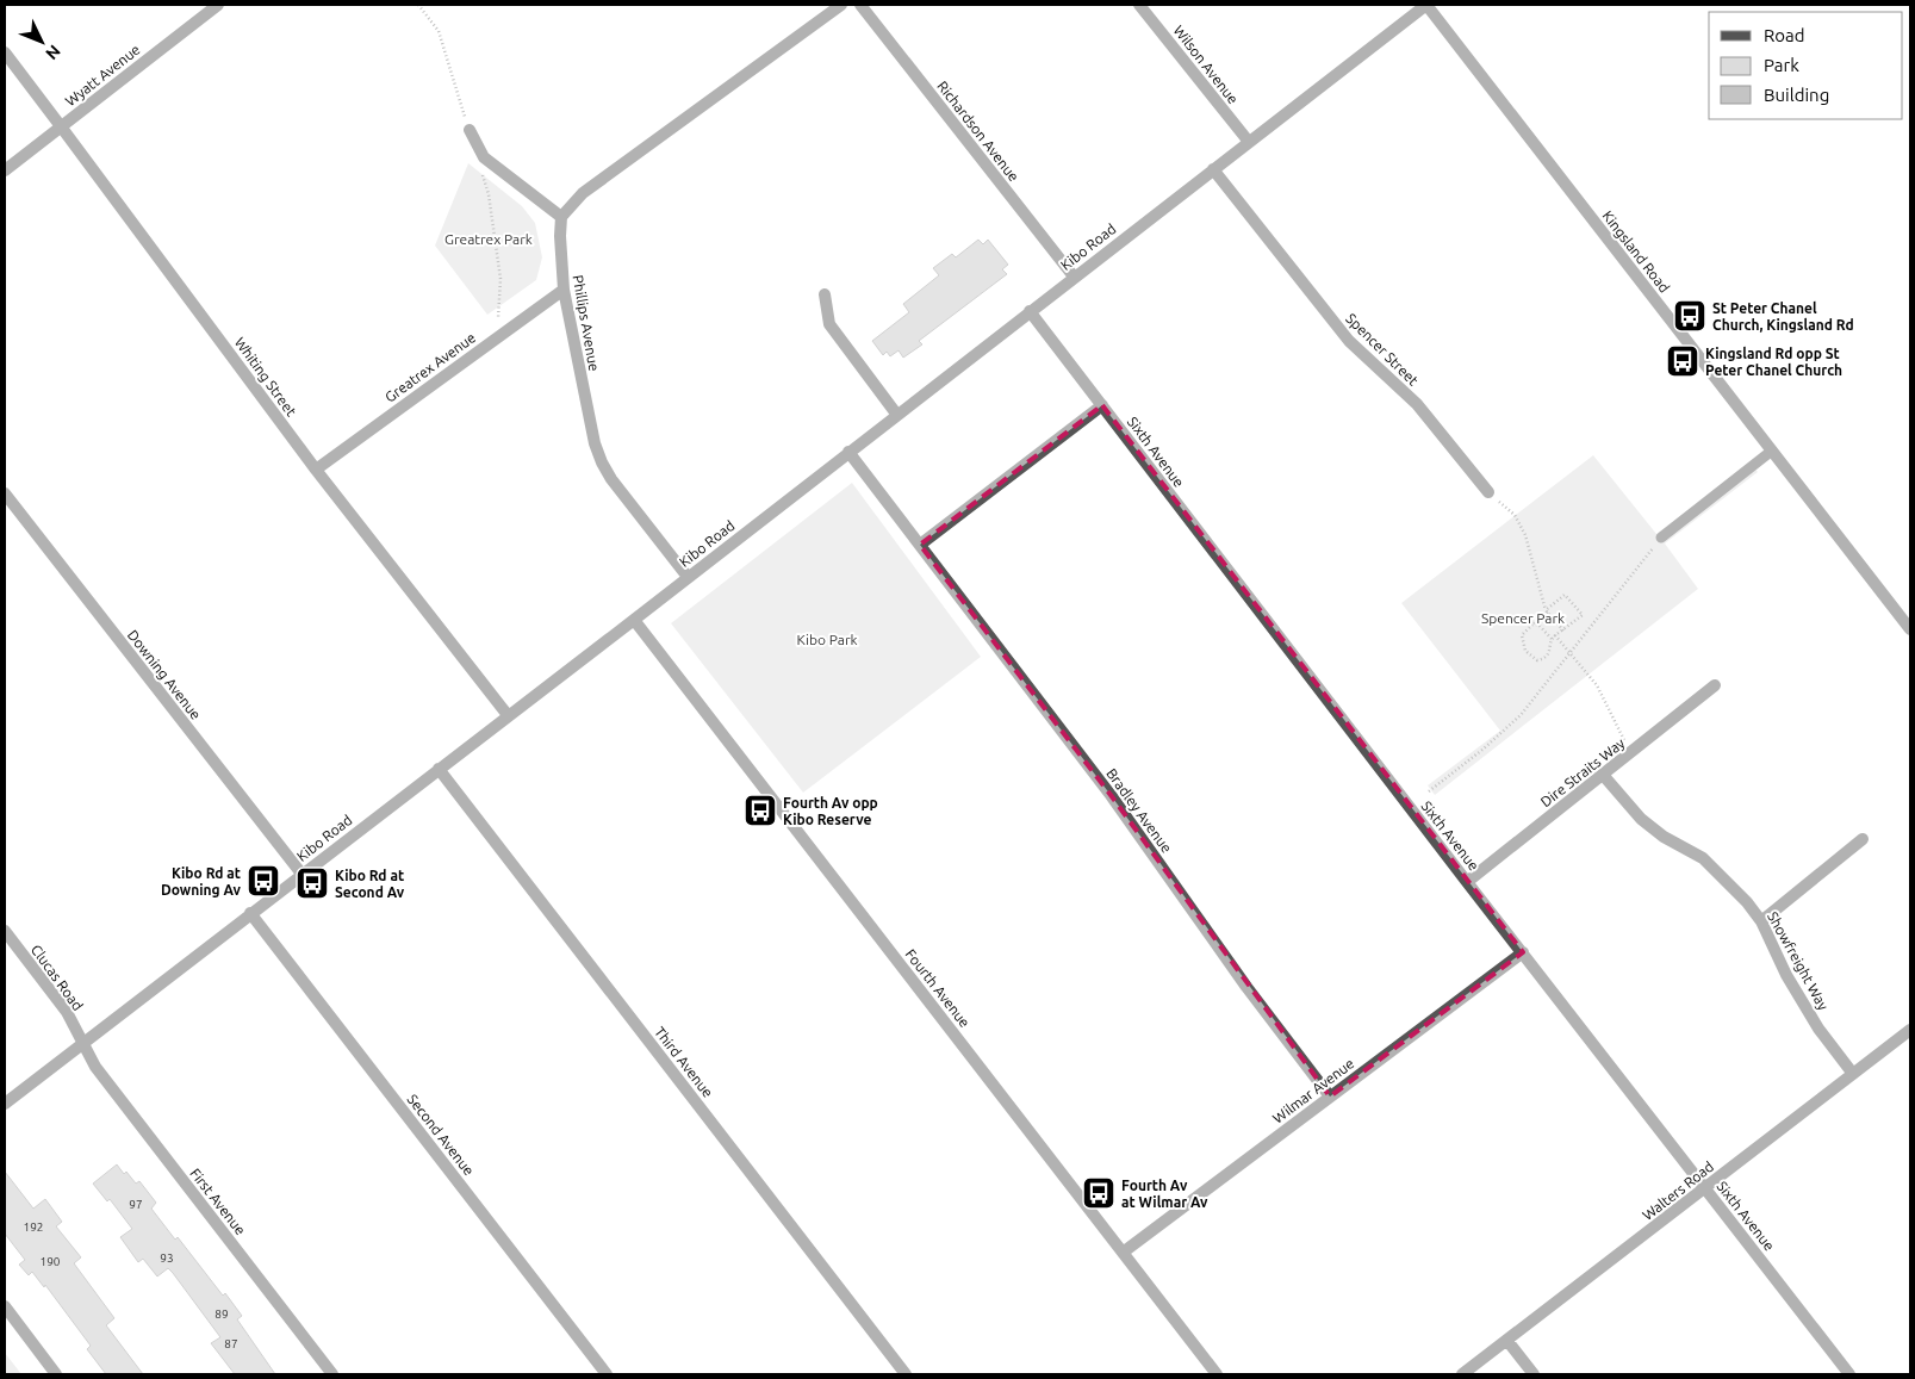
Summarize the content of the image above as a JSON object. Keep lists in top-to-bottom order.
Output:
{
  "streets": {
    "street": [
      "Wilson Avenue",
      "Wyatt Avenue",
      "Richardson Avenue",
      "Kibo Road",
      "Kingsland Road",
      "Phillips Avenue",
      "Spencer Street",
      "Greatrex Avenue",
      "Whiting Street",
      "Sixth Avenue",
      "Downing Avenue",
      "Dire Straits Way",
      "Bradley Avenue",
      "Showfreight Way",
      "Clucas Road",
      "Fourth Avenue",
      "Third Avenue",
      "Wilmar Avenue",
      "Second Avenue",
      "Walters Road",
      "First Avenue"
    ]
  },
  "crossings": [
    ["Wilson Avenue", "Kibo Road"],
    ["Wyatt Avenue", "Whiting Street"],
    ["Richardson Avenue", "Kibo Road"],
    ["Kibo Road", "Kingsland Road"],
    ["Kibo Road", "Phillips Avenue"],
    ["Kibo Road", "Spencer Street"],
    ["Kibo Road", "Whiting Street"],
    ["Kibo Road", "Sixth Avenue"],
    ["Kibo Road", "Downing Avenue"],
    ["Kibo Road", "Bradley Avenue"],
    ["Kibo Road", "Clucas Road"],
    ["Kibo Road", "Fourth Avenue"],
    ["Kibo Road", "Third Avenue"],
    ["Kibo Road", "Second Avenue"],
    ["Kibo Road", "First Avenue"],
    ["Phillips Avenue", "Greatrex Avenue"],
    ["Greatrex Avenue", "Whiting Street"],
    ["Sixth Avenue", "Dire Straits Way"],
    ["Sixth Avenue", "Wilmar Avenue"],
    ["Sixth Avenue", "Walters Road"],
    ["Dire Straits Way", "Showfreight Way"],
    ["Bradley Avenue", "Wilmar Avenue"],
    ["Showfreight Way", "Walters Road"],
    ["Clucas Road", "First Avenue"],
    ["Fourth Avenue", "Wilmar Avenue"]
  ],
  "parks": ["Greatrex Park", "Spencer Park", "Kibo Park"],
  "places": {
    "bus stop": [
      "St Peter Chanel Church, Kingsland Rd",
      "Kingsland Rd opp St Peter Chanel Church",
      "Fourth Av opp Kibo Reserve",
      "Kibo Rd at Downing Av",
      "Kibo Rd at Second Av",
      "Fourth Av at Wilmar Av"
    ]
  },
  "house_numbers": [
    "97",
    "192",
    "93",
    "190",
    "89",
    "87"
  ],
  "legend": ["Road", "Park", "Building"],
  "north": "bottom right"
}
